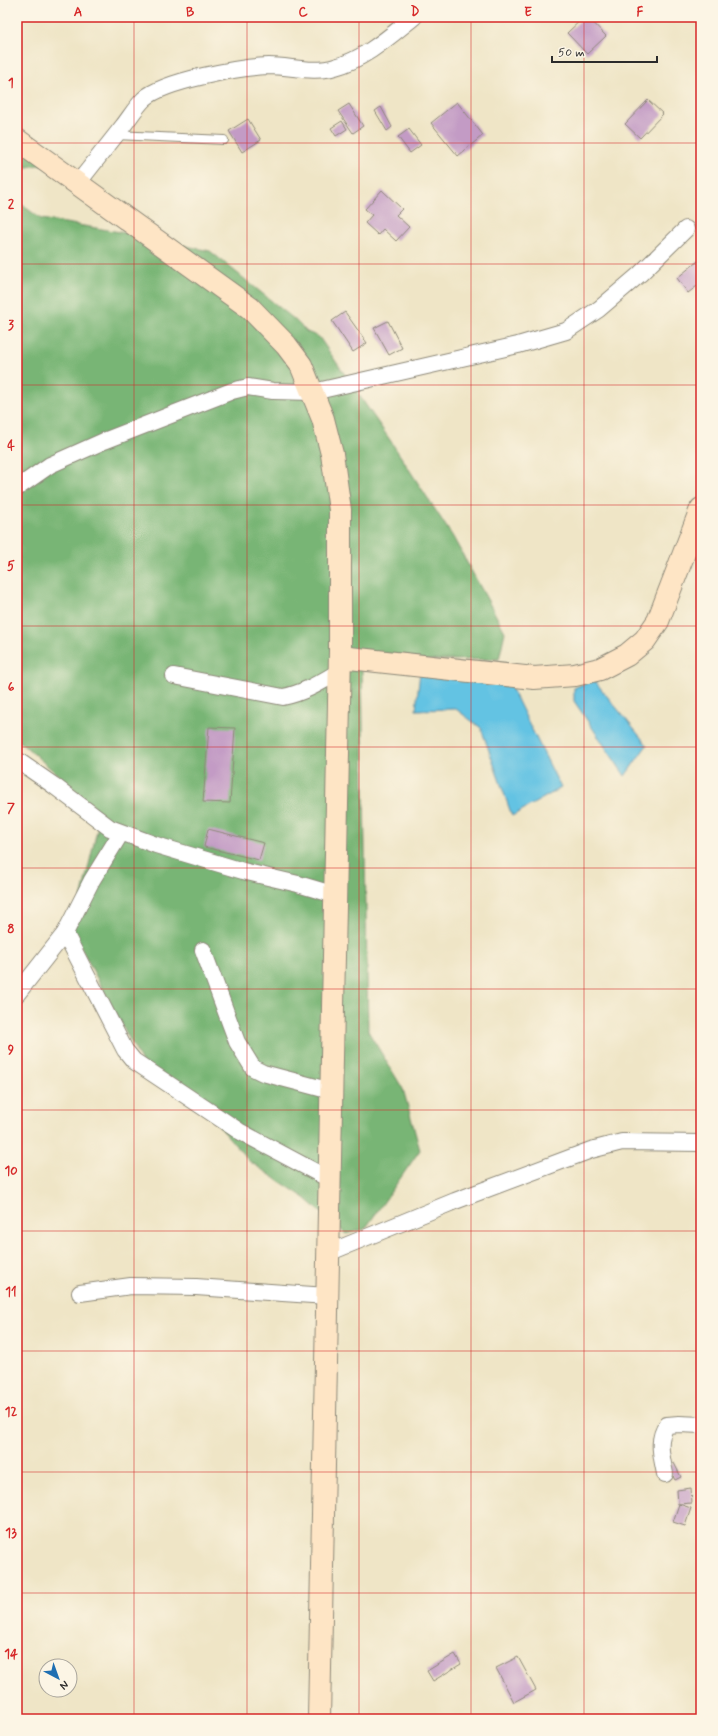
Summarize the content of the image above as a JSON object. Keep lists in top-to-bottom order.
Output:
{
  "scale_bar": "50 m",
  "north": "bottom right",
  "grid": {
    "columns": [
      "A",
      "B",
      "C",
      "D",
      "E",
      "F"
    ],
    "rows": [
      "1",
      "2",
      "3",
      "4",
      "5",
      "6",
      "7",
      "8",
      "9",
      "10",
      "11",
      "12",
      "13",
      "14"
    ]
  }
}
